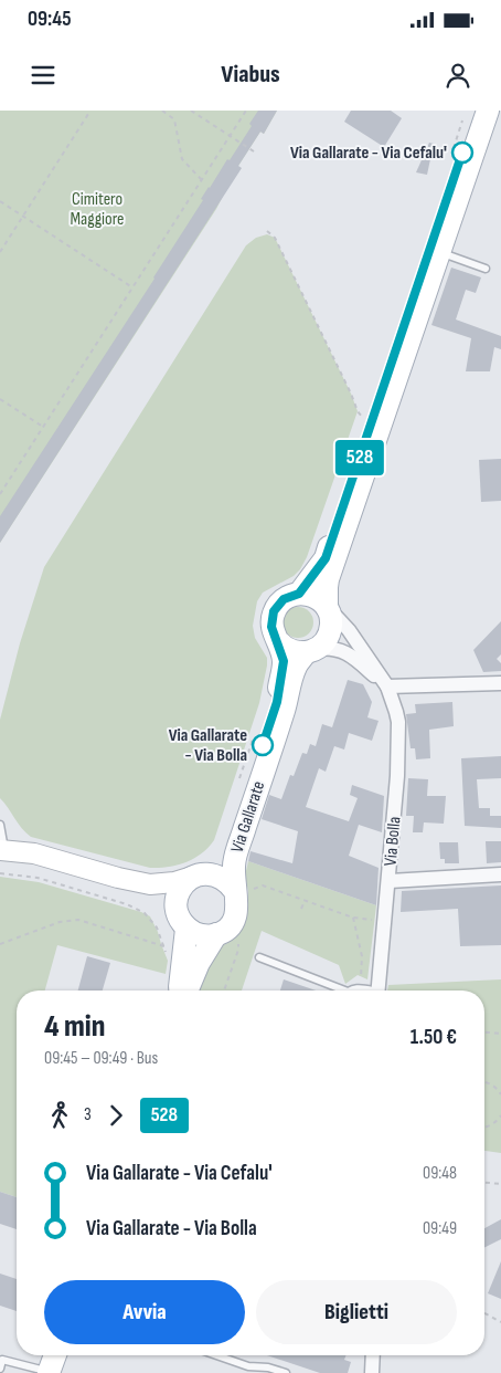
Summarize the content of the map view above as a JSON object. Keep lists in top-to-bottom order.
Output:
{
  "streets": {
    "main road": ["Via Gallarate"],
    "street": ["Via Bolla"]
  },
  "crossings": [
    ["Via Gallarate", "Via Bolla"]
  ],
  "parks": ["Cimitero Maggiore"],
  "places": ["Via Gallarate - Via Cefalu'", "Via Gallarate - Via Bolla"],
  "lines": ["bus line 528"],
  "page": {
    "status": "09:45",
    "header": "Viabus",
    "on_map": "528",
    "heading": ["4 min", "09:45 – 09:49 · Bus", "1.50 €"],
    "legs": ["3", "528"],
    "list": [
      {
        "name": "Via Gallarate - Via Cefalu'",
        "value": "09:48"
      },
      {
        "name": "Via Gallarate - Via Bolla",
        "value": "09:49"
      }
    ],
    "buttons": ["Avvia", "Biglietti"]
  }
}
